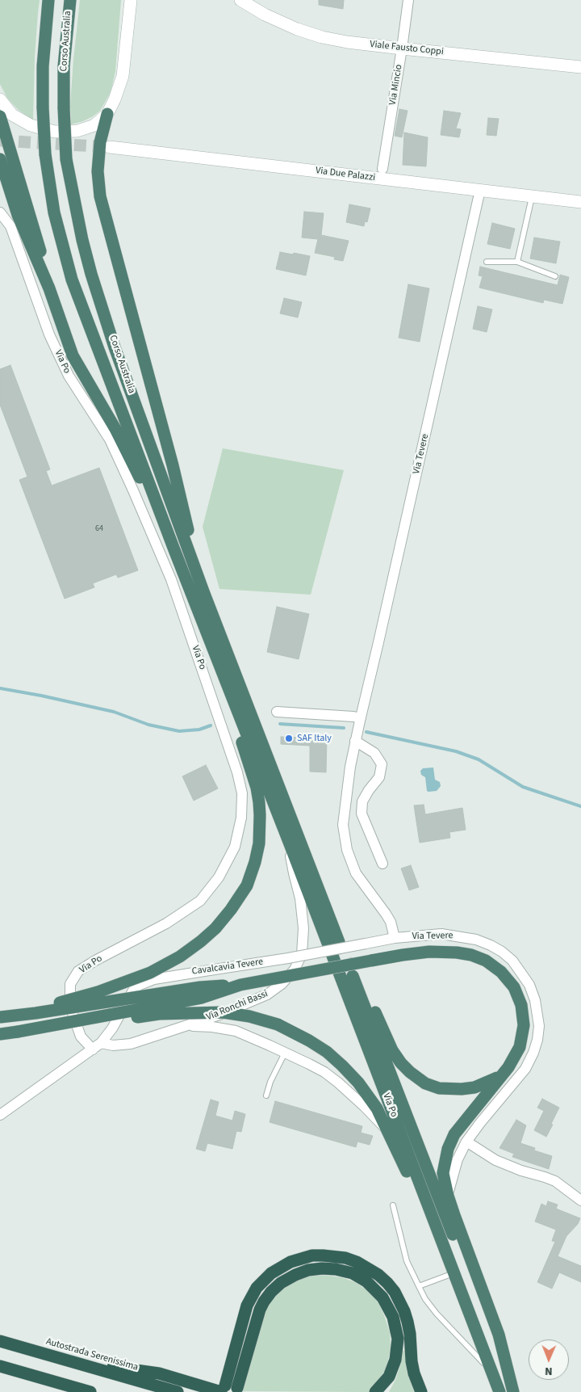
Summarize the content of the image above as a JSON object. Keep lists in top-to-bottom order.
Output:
{
  "streets": {
    "highway": ["Corso Australia", "Via Po", "Autostrada Serenissima"],
    "street": [
      "Viale Fausto Coppi",
      "Via Mincio",
      "Via Due Palazzi",
      "Via Tevere",
      "Cavalcavia Tevere",
      "Via Ronchi Bassi"
    ]
  },
  "crossings": [
    ["Corso Australia", "Via Po"],
    ["Viale Fausto Coppi", "Via Mincio"],
    ["Via Due Palazzi", "Via Tevere"],
    ["Via Po", "Cavalcavia Tevere"],
    ["Via Po", "Via Ronchi Bassi"],
    ["Via Tevere", "Cavalcavia Tevere"],
    ["Cavalcavia Tevere", "Via Ronchi Bassi"]
  ],
  "places": ["SAF Italy"],
  "house_numbers": ["64"],
  "north": "bottom"
}
